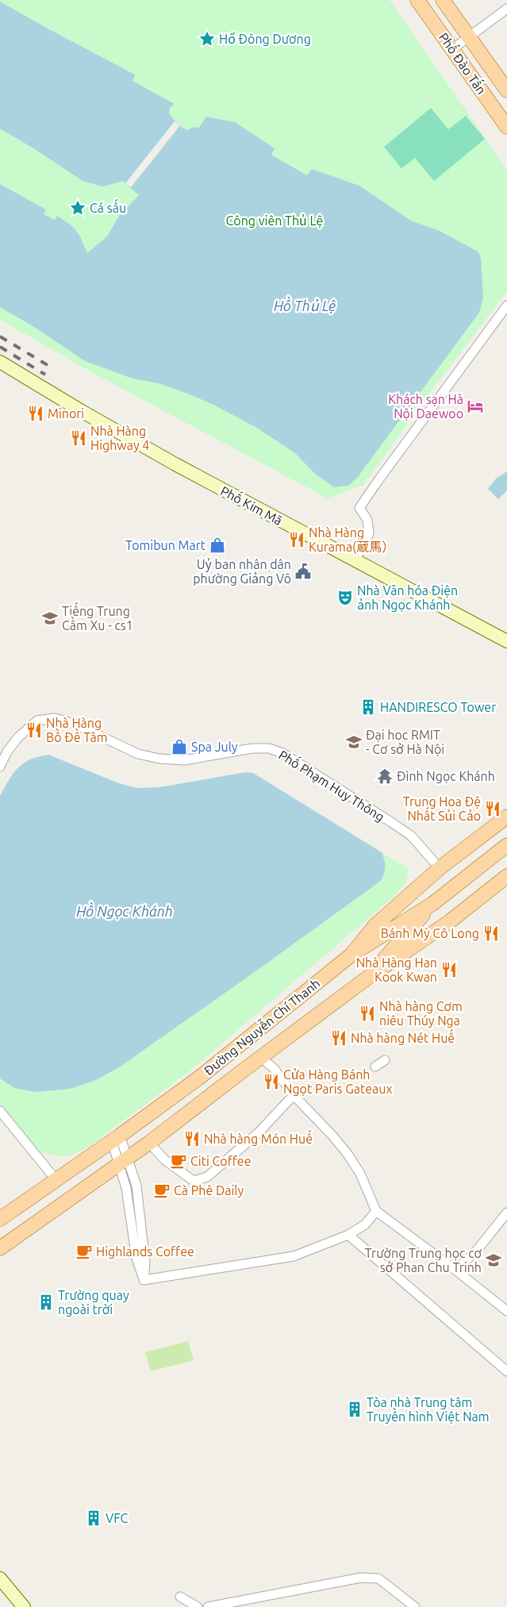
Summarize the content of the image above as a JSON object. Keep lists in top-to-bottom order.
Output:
{
  "streets": {
    "main road": ["Phố Đào Tấn", "Phố Kim Mã", "Đường Nguyễn Chí Thanh"],
    "street": ["Phố Phạm Huy Thông"]
  },
  "crossings": [
    ["Phố Phạm Huy Thông", "Đường Nguyễn Chí Thanh"]
  ],
  "water": ["Hồ Thủ Lệ", "Hồ Ngọc Khánh"],
  "parks": ["Công viên Thủ Lệ"],
  "places": {
    "place": ["Hổ Đông Dương", "Cá sấu"],
    "hotel": ["Khách sạn Hà Nội Daewoo"],
    "restaurant": [
      "Minori",
      "Nhà Hàng Highway 4",
      "Nhà Hàng Kurama(蔵馬）",
      "Nhà Hàng Bồ Đề Tâm",
      "Trung Hoa Đệ Nhất Sủi Cảo",
      "Bánh Mỳ Cô Long",
      "Nhà Hàng Han Kook Kwan",
      "Nhà hàng Cơm niêu Thúy Nga",
      "Nhà hàng Nét Huế",
      "Cửa Hàng Bánh Ngọt Paris Gateaux",
      "Nhà hàng Món Huế"
    ],
    "shop": ["Tomibun Mart", "Spa July"],
    "public building": ["Uỷ ban nhân dân phường Giảng Võ"],
    "theatre": ["Nhà Văn hóa Điện ảnh Ngọc Khánh"],
    "school or university": ["Tiếng Trung Cầm Xu - cs1", "Đại học RMIT - Cơ sở Hà Nội", "Trường Trung học cơ sở Phan Chu Trinh"],
    "building": [
      "HANDIRESCO Tower",
      "Trường quay ngoài trời",
      "Tòa nhà Trung tâm Truyền hình Việt Nam",
      "VFC"
    ],
    "temple": ["Đình Ngọc Khánh"],
    "cafe": ["Citi Coffee", "Cà Phê Daily", "Highlands Coffee"]
  }
}
